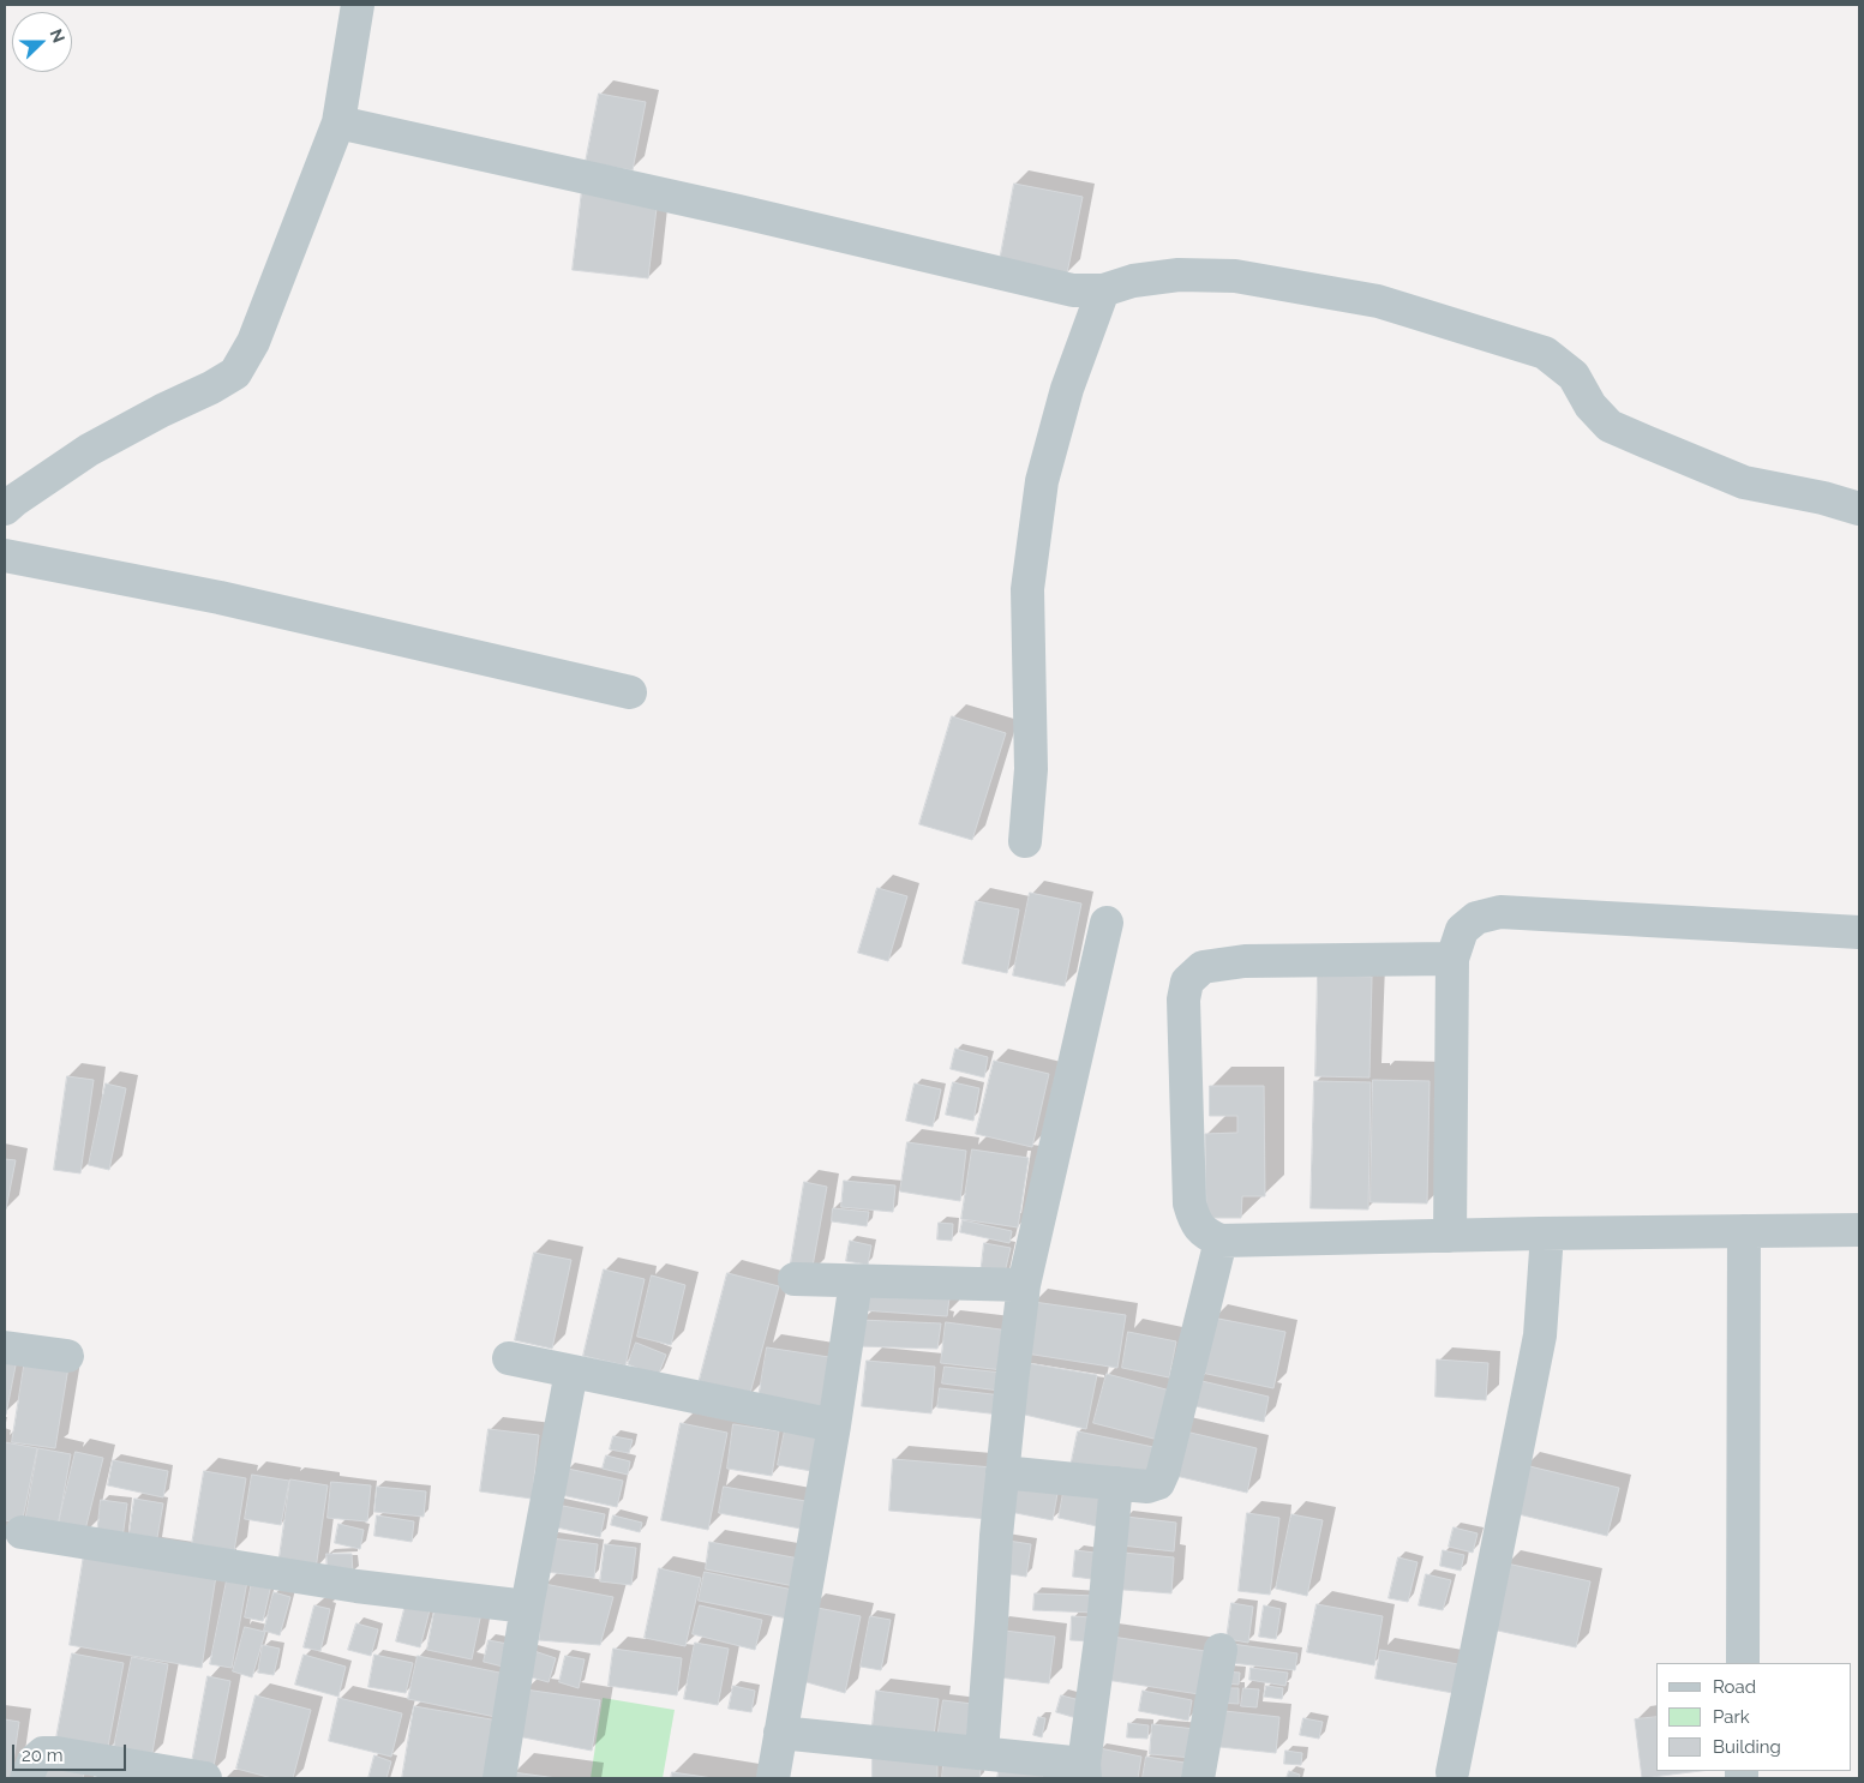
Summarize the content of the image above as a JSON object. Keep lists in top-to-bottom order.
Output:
{
  "legend": ["Road", "Park", "Building"],
  "scale_bar": "20 m",
  "north": "right"
}
